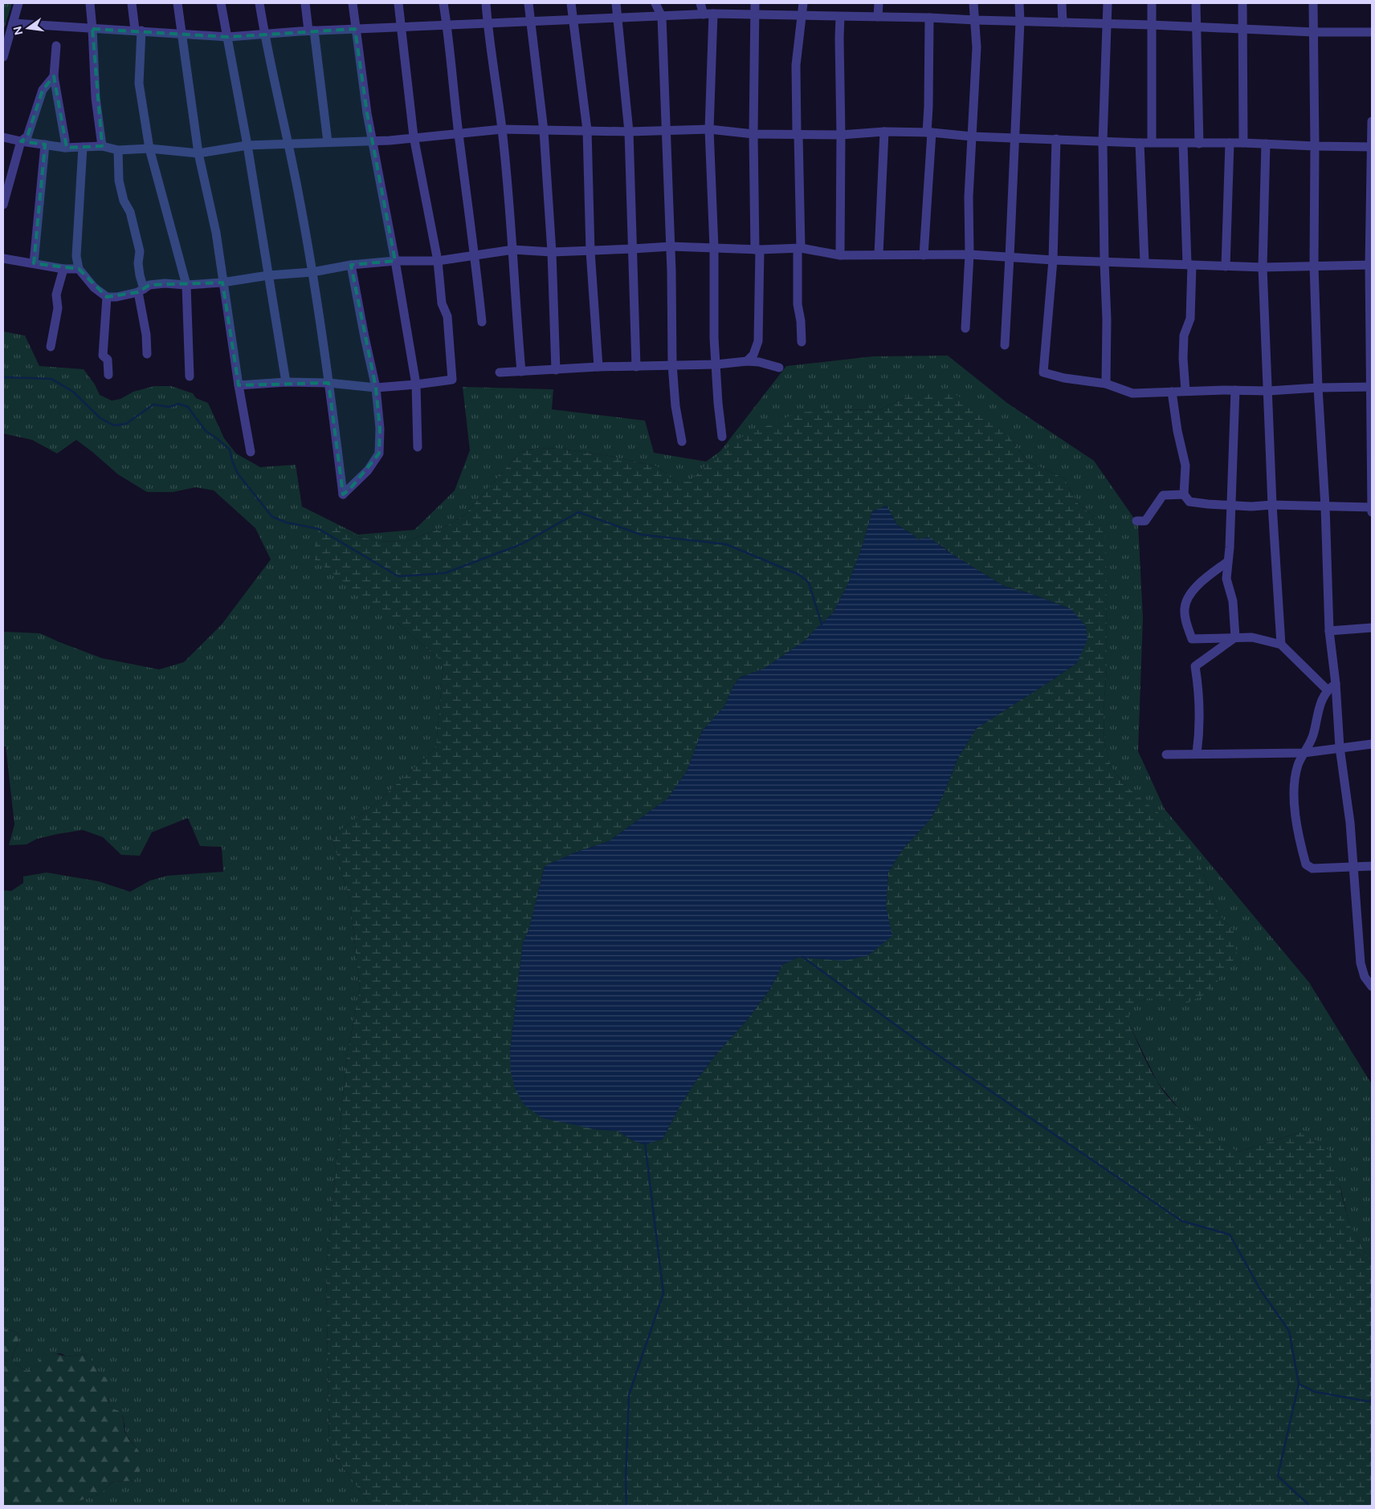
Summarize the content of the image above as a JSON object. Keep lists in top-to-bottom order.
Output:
{
  "north": "left"
}
